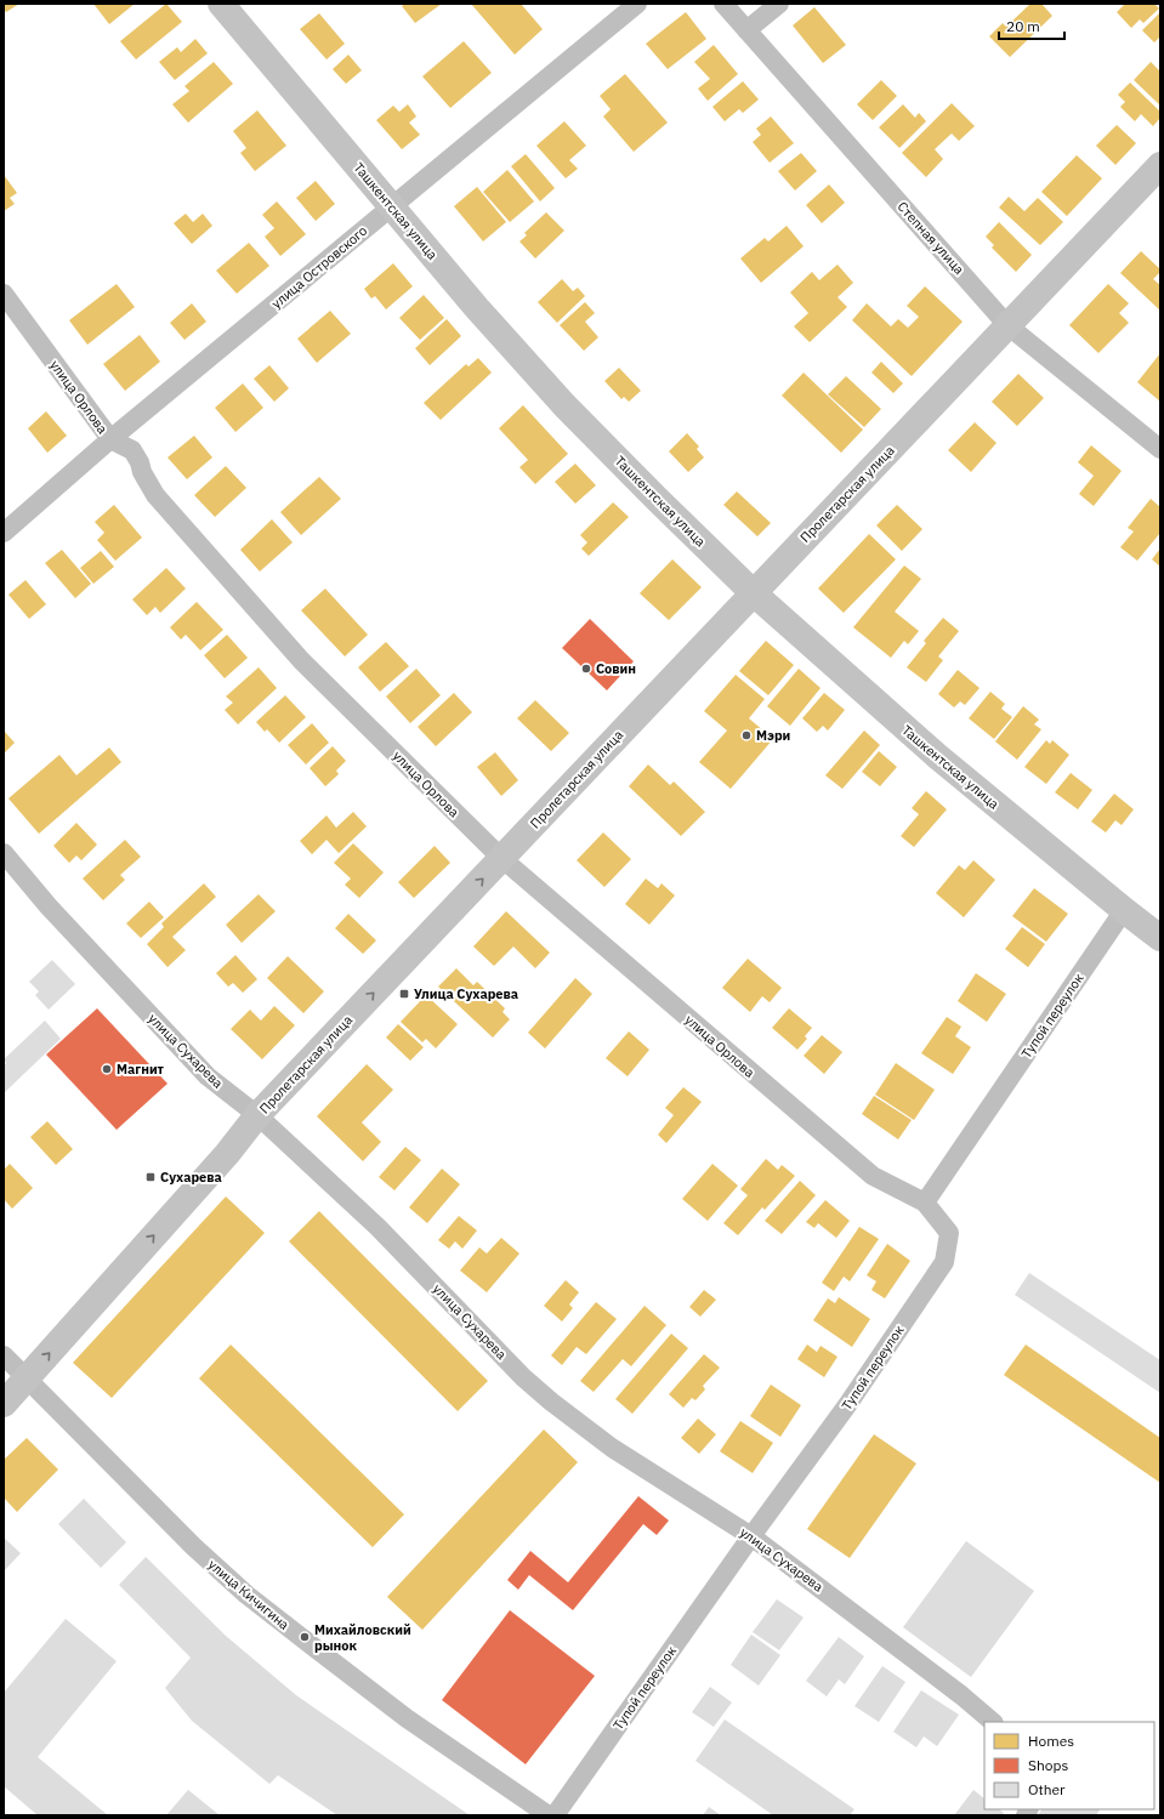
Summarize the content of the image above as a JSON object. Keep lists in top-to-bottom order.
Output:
{
  "streets": {
    "main road": ["Ташкентская улица", "Пролетарская улица"],
    "street": [
      "Степная улица",
      "улица Островского",
      "улица Орлова",
      "Тупой переулок",
      "улица Сухарева",
      "улица Кичигина"
    ]
  },
  "crossings": [
    ["Ташкентская улица", "улица Островского"],
    ["Ташкентская улица", "Пролетарская улица"],
    ["Ташкентская улица", "Тупой переулок"],
    ["Степная улица", "Пролетарская улица"],
    ["улица Островского", "улица Орлова"],
    ["улица Орлова", "Пролетарская улица"],
    ["улица Орлова", "Тупой переулок"],
    ["Пролетарская улица", "улица Сухарева"],
    ["Пролетарская улица", "улица Кичигина"],
    ["Тупой переулок", "улица Сухарева"]
  ],
  "one_way": ["Пролетарская улица"],
  "places": {
    "other": [
      "Совин",
      "Мэри",
      "Магнит",
      "Михайловский рынок"
    ],
    "transit": ["Улица Сухарева", "Сухарева"]
  },
  "legend": ["Homes", "Shops", "Other"],
  "scale_bar": "20 m"
}
